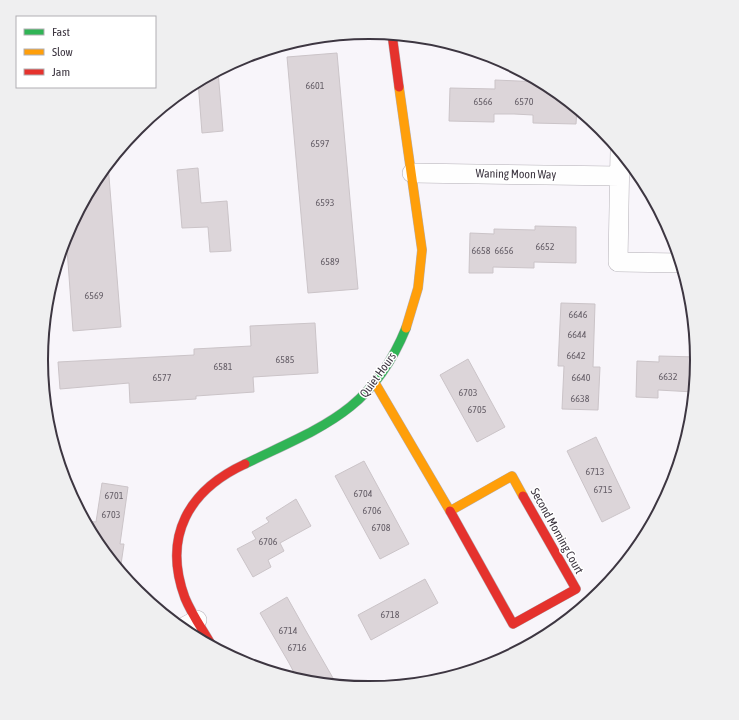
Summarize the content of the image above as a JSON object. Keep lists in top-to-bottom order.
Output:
{
  "streets": {
    "street": ["Waning Moon Way", "Quiet Hours", "Second Morning Court"]
  },
  "crossings": [
    ["Waning Moon Way", "Quiet Hours"],
    ["Quiet Hours", "Second Morning Court"]
  ],
  "house_numbers": [
    "6601",
    "6566",
    "6570",
    "6597",
    "6593",
    "6652",
    "6658",
    "6656",
    "6589",
    "6569",
    "6646",
    "6644",
    "6642",
    "6585",
    "6581",
    "6632",
    "6577",
    "6640",
    "6703",
    "6638",
    "6705",
    "6713",
    "6715",
    "6704",
    "6701",
    "6706",
    "6703",
    "6708",
    "6706",
    "6718",
    "6714",
    "6716"
  ],
  "legend": ["Fast", "Slow", "Jam"]
}
